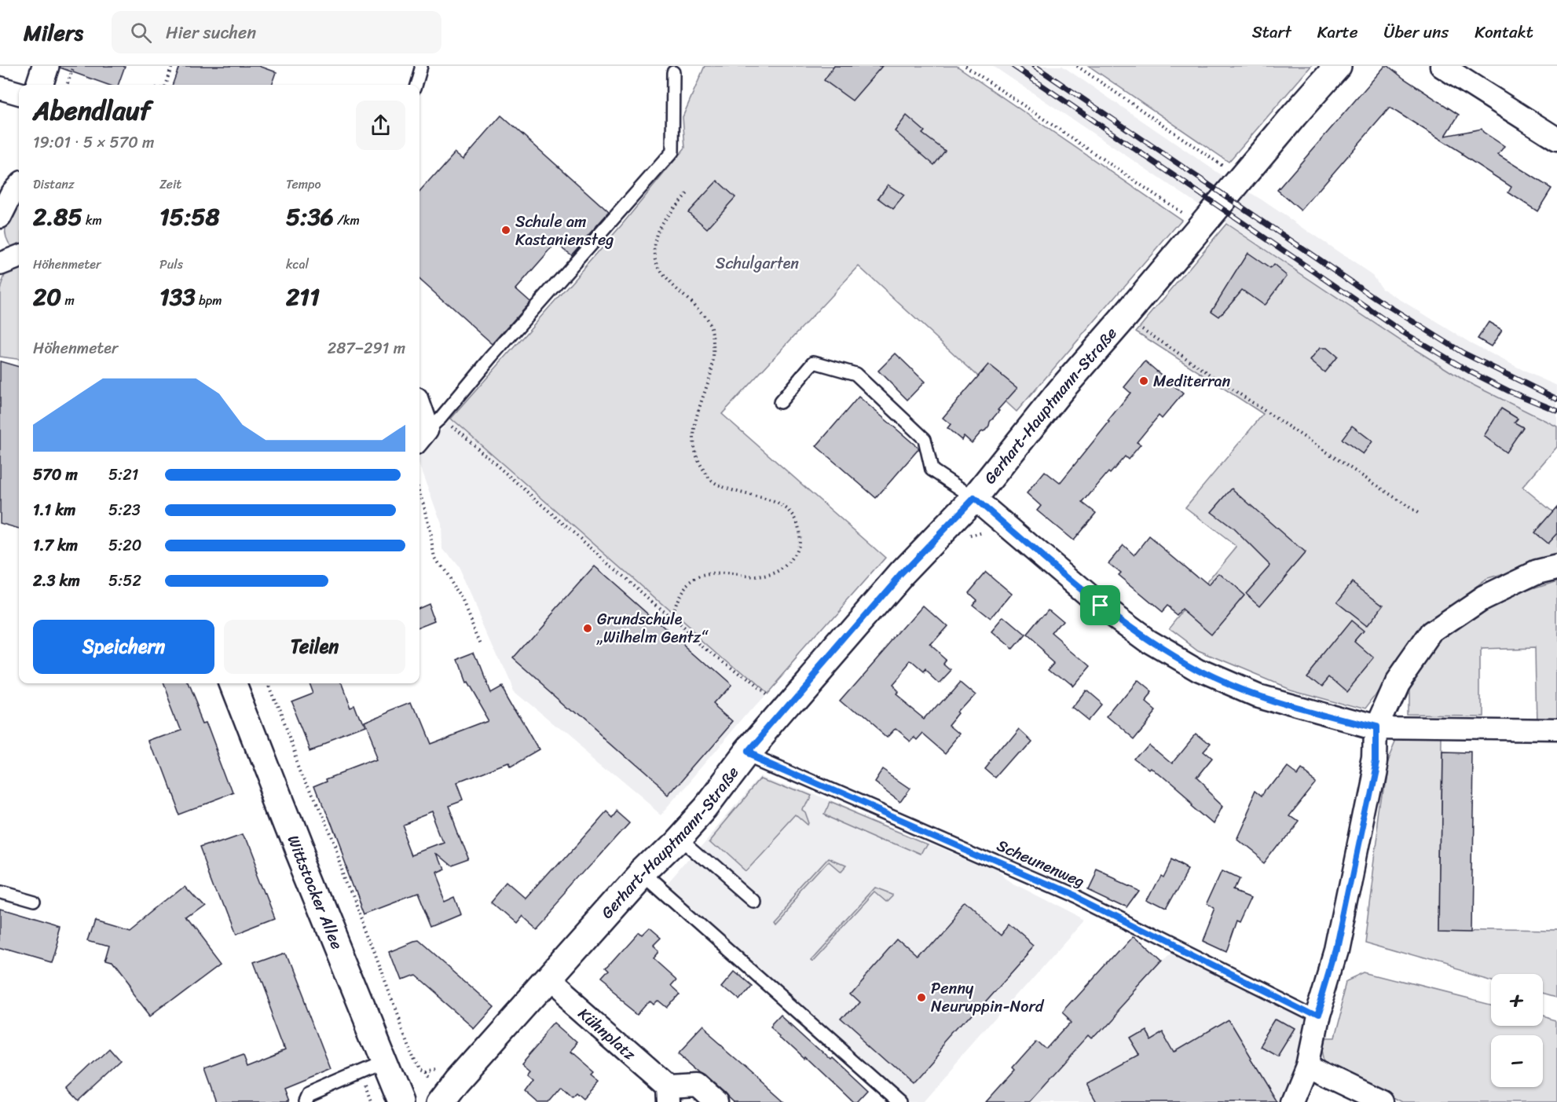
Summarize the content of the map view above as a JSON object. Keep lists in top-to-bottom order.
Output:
{
  "streets": {
    "main road": ["Gerhart-Hauptmann-Straße", "Wittstocker Allee"],
    "street": ["Kühnplatz"],
    "lane": ["Scheunenweg"]
  },
  "crossings": [
    ["Gerhart-Hauptmann-Straße", "Scheunenweg"],
    ["Gerhart-Hauptmann-Straße", "Kühnplatz"]
  ],
  "parks": ["Schulgarten"],
  "places": [
    "Schule am Kastaniensteg",
    "Mediterran",
    "Grundschule „Wilhelm Gentz“",
    "Penny Neuruppin-Nord"
  ],
  "page": {
    "header": "Milers",
    "search": "Hier suchen",
    "nav": [
      "Start",
      "Karte",
      "Über uns",
      "Kontakt"
    ],
    "heading": ["Abendlauf", "19:01 · 5 × 570 m"],
    "stats": [
      ["Distanz", "2.85 km"],
      ["Zeit", "15:58"],
      ["Tempo", "5:36 /km"],
      ["Höhenmeter", "20 m"],
      ["Puls", "133 bpm"],
      ["kcal", "211"]
    ],
    "chart": ["Höhenmeter", "287–291 m"],
    "list": [
      {
        "name": "570 m",
        "note": "5:21"
      },
      {
        "name": "1.1 km",
        "note": "5:23"
      },
      {
        "name": "1.7 km",
        "note": "5:20"
      },
      {
        "name": "2.3 km",
        "note": "5:52"
      }
    ],
    "buttons": ["Speichern", "Teilen"],
    "map_buttons": ["+", "−"]
  }
}
